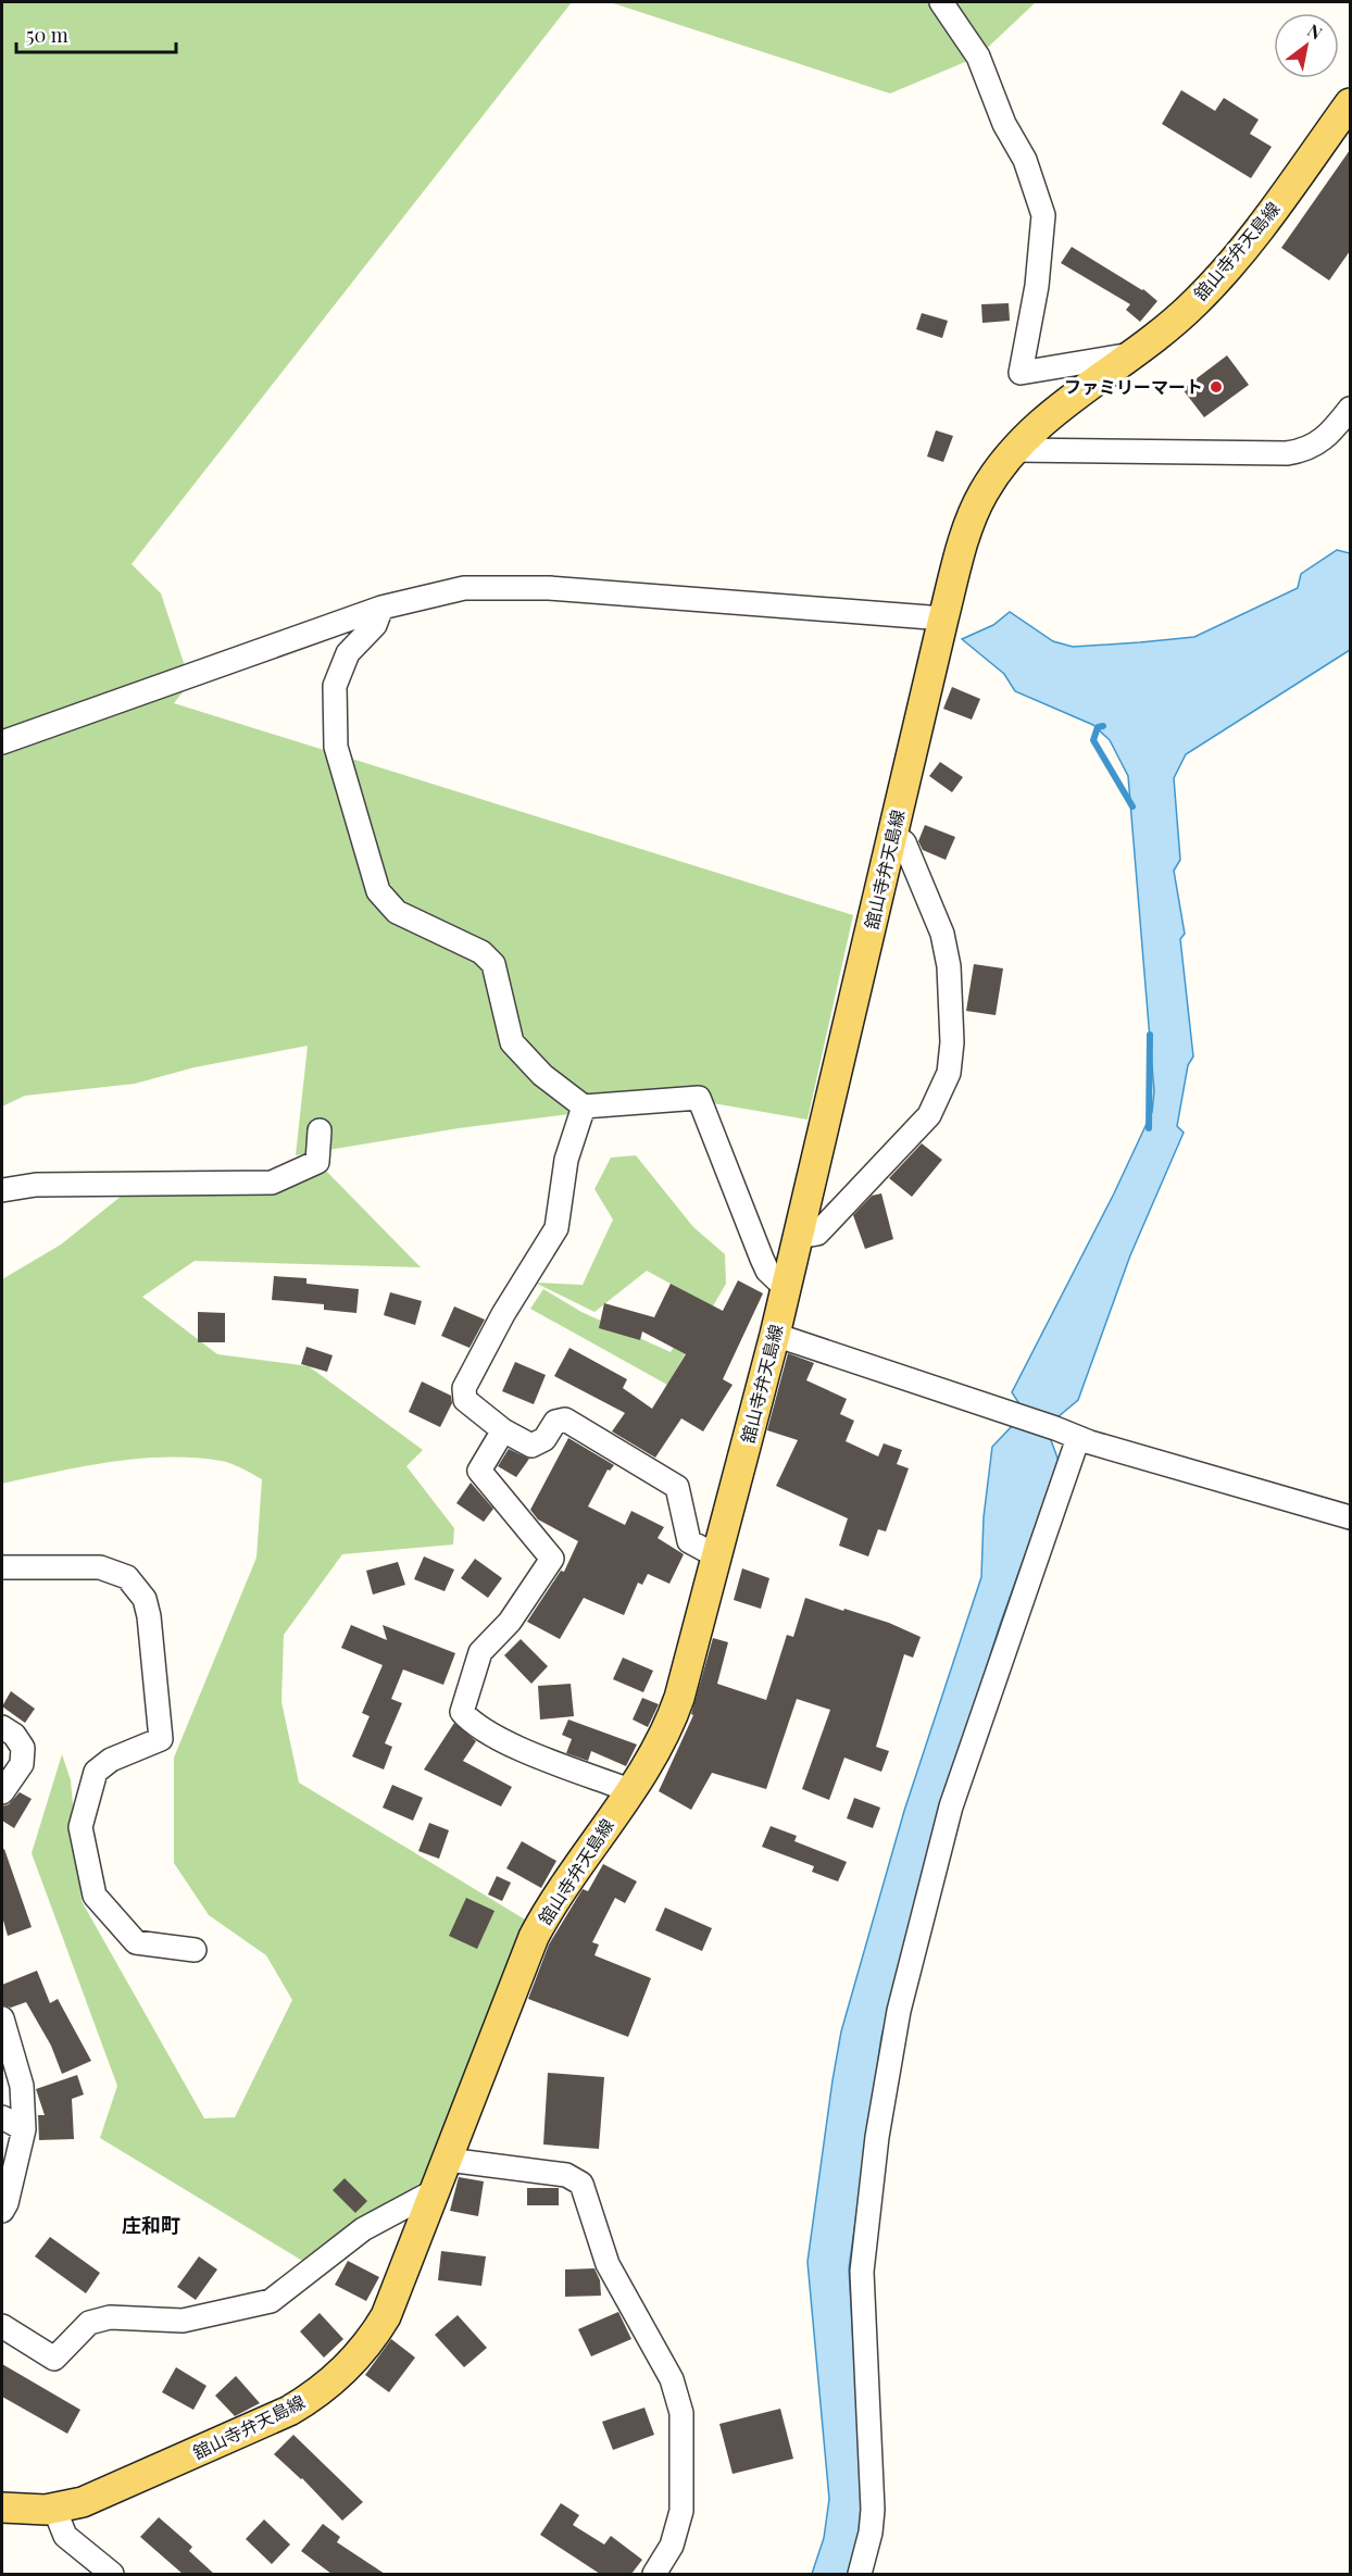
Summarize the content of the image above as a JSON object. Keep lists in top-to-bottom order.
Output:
{
  "streets": {
    "main road": ["舘山寺弁天島線"]
  },
  "districts": ["庄和町"],
  "places": ["ファミリーマート"],
  "scale_bar": "50 m",
  "north": "top right"
}
